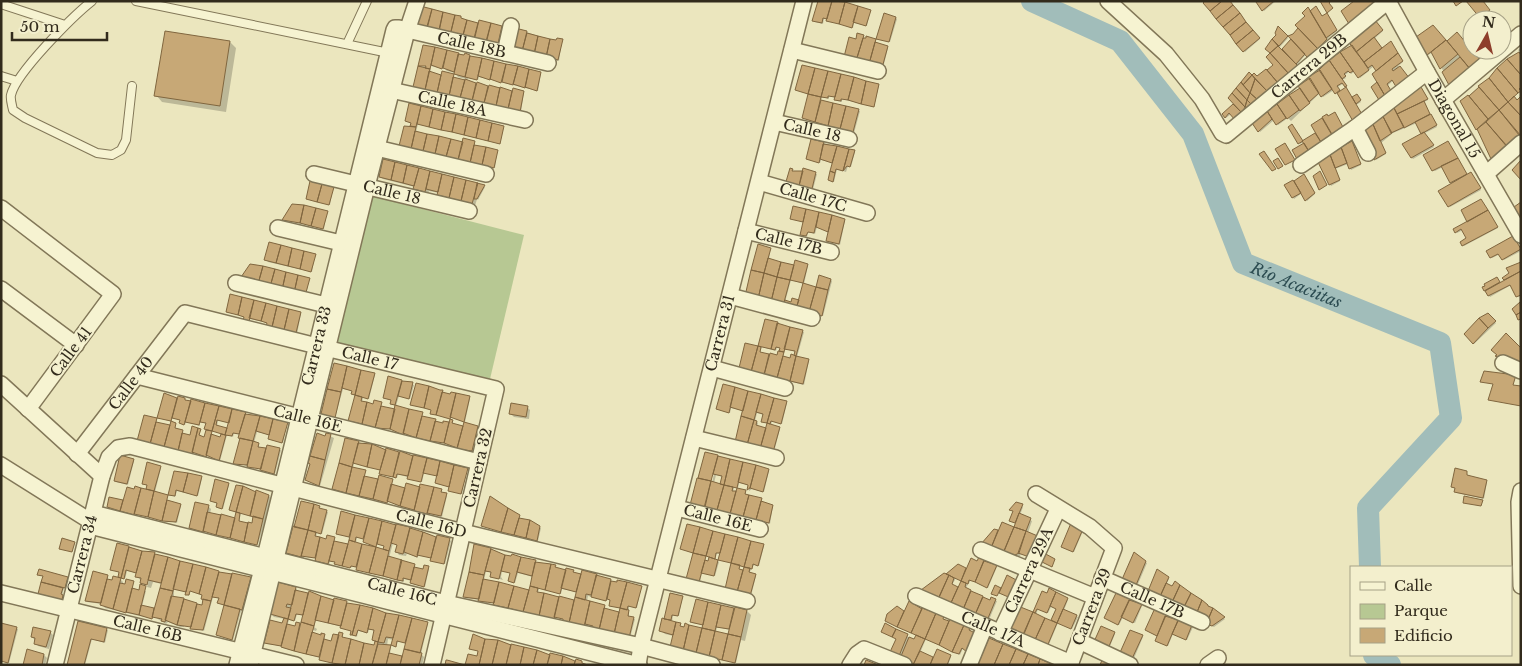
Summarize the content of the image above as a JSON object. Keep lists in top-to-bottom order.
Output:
{
  "streets": {
    "street": [
      "Calle 18B",
      "Carrera 29B",
      "Calle 18A",
      "Diagonal 15",
      "Calle 18",
      "Calle 17C",
      "Calle 17B",
      "Carrera 31",
      "Carrera 33",
      "Calle 41",
      "Calle 17",
      "Calle 40",
      "Calle 16E",
      "Carrera 32",
      "Calle 16D",
      "Carrera 34",
      "Carrera 29A",
      "Calle 16C",
      "Carrera 29",
      "Calle 16B",
      "Calle 17A"
    ]
  },
  "crossings": [
    ["Calle 18B", "Carrera 33"],
    ["Carrera 29B", "Diagonal 15"],
    ["Calle 18A", "Carrera 33"],
    ["Calle 18", "Carrera 31"],
    ["Calle 18", "Carrera 33"],
    ["Calle 17C", "Carrera 31"],
    ["Calle 17B", "Carrera 31"],
    ["Calle 17B", "Carrera 29A"],
    ["Calle 17B", "Carrera 29"],
    ["Carrera 31", "Calle 16E"],
    ["Carrera 31", "Calle 16D"],
    ["Carrera 31", "Calle 16C"],
    ["Carrera 33", "Calle 17"],
    ["Carrera 33", "Calle 16E"],
    ["Carrera 33", "Calle 16D"],
    ["Carrera 33", "Calle 16C"],
    ["Carrera 33", "Calle 16B"],
    ["Calle 17", "Calle 40"],
    ["Calle 17", "Carrera 32"],
    ["Calle 40", "Calle 16E"],
    ["Calle 16E", "Carrera 32"],
    ["Carrera 32", "Calle 16D"],
    ["Carrera 32", "Calle 16C"],
    ["Calle 16D", "Carrera 34"],
    ["Carrera 34", "Calle 16C"],
    ["Carrera 34", "Calle 16B"],
    ["Carrera 29A", "Carrera 29"],
    ["Carrera 29A", "Calle 17A"],
    ["Carrera 29", "Calle 17A"]
  ],
  "water": ["Río Acaciitas"],
  "legend": ["Calle", "Parque", "Edificio"],
  "scale_bar": "50 m",
  "north": "top"
}
